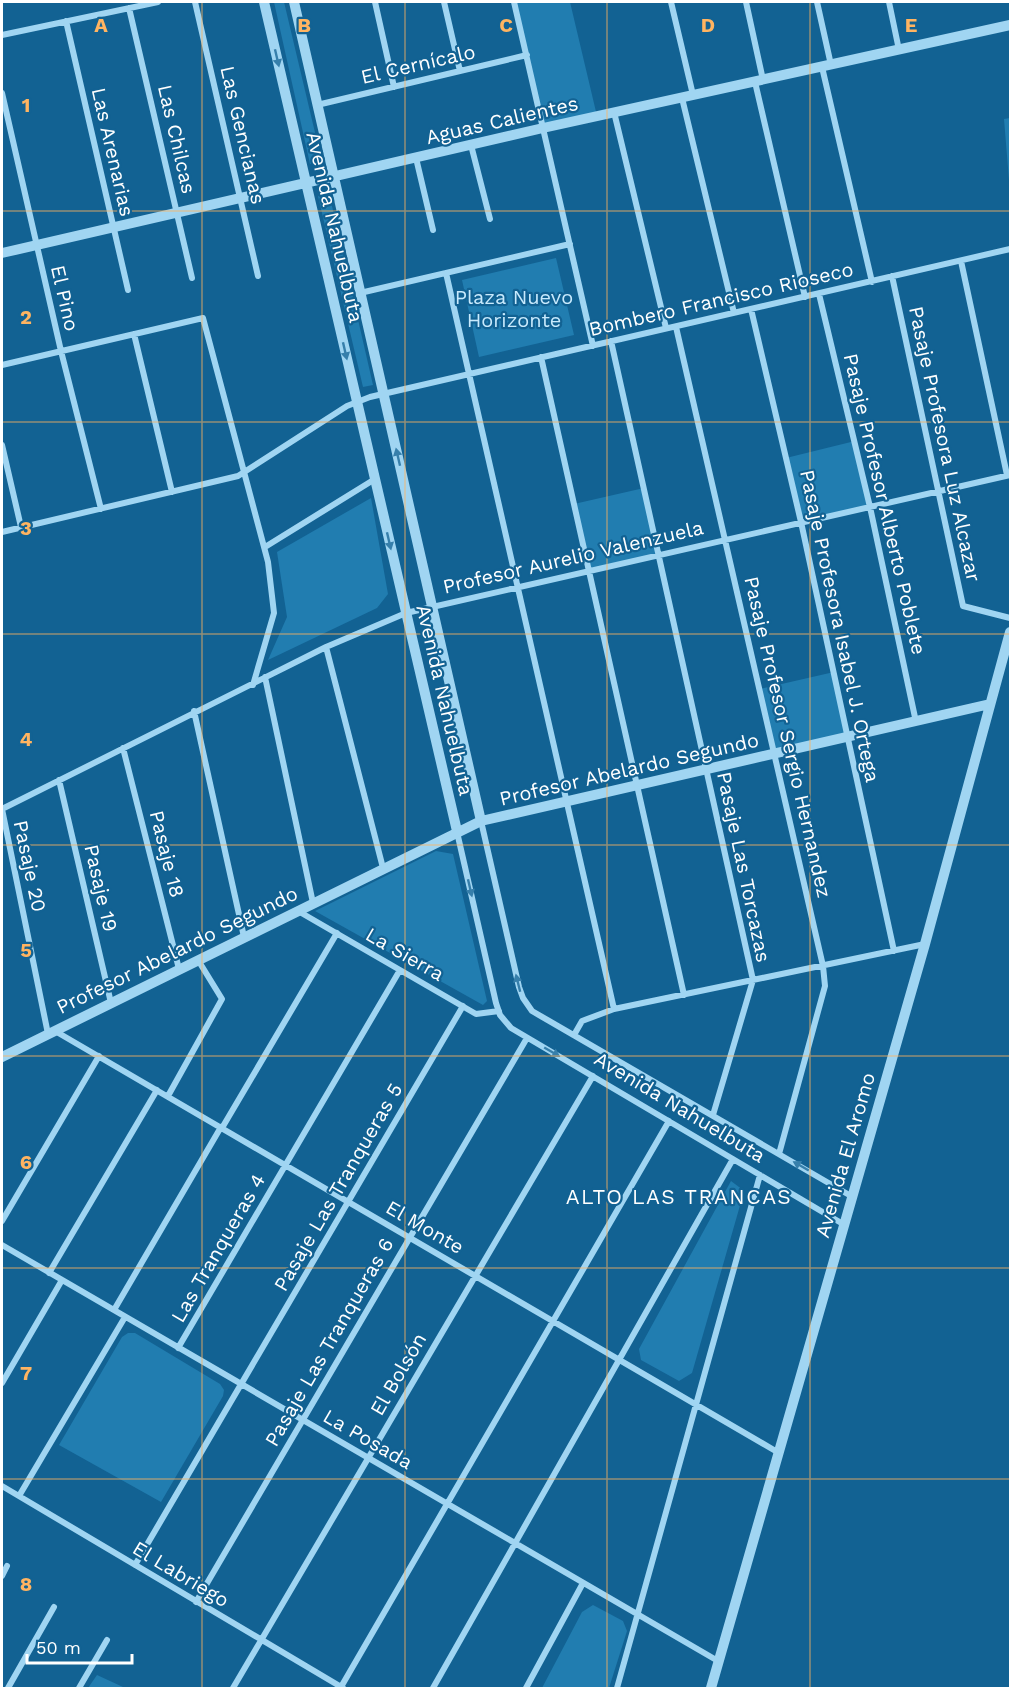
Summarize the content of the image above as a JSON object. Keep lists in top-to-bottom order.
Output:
{
  "streets": {
    "street": [
      "El Cernícalo",
      "Aguas Calientes",
      "Las Gencianas",
      "Las Chilcas",
      "Las Arenarias",
      "Avenida Nahuelbuta",
      "El Pino",
      "Bombero Francisco Rioseco",
      "Pasaje Profesora Luz Alcazar",
      "Pasaje Profesor Alberto Poblete",
      "Profesor Aurelio Valenzuela",
      "Pasaje Profesora Isabel J. Ortega",
      "Pasaje Profesor Sergio Hernandez",
      "Profesor Abelardo Segundo",
      "Pasaje 18",
      "Pasaje 20",
      "Pasaje Las Torcazas",
      "Pasaje 19",
      "La Sierra",
      "Avenida El Aromo",
      "Pasaje Las Tranqueras 5",
      "El Monte",
      "Las Tranqueras 4",
      "Pasaje Las Tranqueras 6",
      "El Bolsón",
      "La Posada",
      "El Labriego"
    ]
  },
  "crossings": [
    ["El Cernícalo", "Avenida Nahuelbuta"],
    ["Aguas Calientes", "Las Gencianas"],
    ["Aguas Calientes", "Las Chilcas"],
    ["Aguas Calientes", "Las Arenarias"],
    ["Aguas Calientes", "Avenida Nahuelbuta"],
    ["Aguas Calientes", "El Pino"],
    ["Avenida Nahuelbuta", "Bombero Francisco Rioseco"],
    ["Avenida Nahuelbuta", "Profesor Aurelio Valenzuela"],
    ["Avenida Nahuelbuta", "Pasaje Profesor Sergio Hernandez"],
    ["Avenida Nahuelbuta", "Profesor Abelardo Segundo"],
    ["Avenida Nahuelbuta", "Pasaje Las Torcazas"],
    ["Avenida Nahuelbuta", "La Sierra"],
    ["Avenida Nahuelbuta", "Avenida El Aromo"],
    ["Avenida Nahuelbuta", "Pasaje Las Tranqueras 6"],
    ["Avenida Nahuelbuta", "El Bolsón"],
    ["El Pino", "Bombero Francisco Rioseco"],
    ["Bombero Francisco Rioseco", "Pasaje Profesora Luz Alcazar"],
    ["Bombero Francisco Rioseco", "Pasaje Profesor Alberto Poblete"],
    ["Bombero Francisco Rioseco", "Pasaje Profesora Isabel J. Ortega"],
    ["Bombero Francisco Rioseco", "Pasaje Profesor Sergio Hernandez"],
    ["Bombero Francisco Rioseco", "Pasaje Las Torcazas"],
    ["Pasaje Profesora Luz Alcazar", "Profesor Aurelio Valenzuela"],
    ["Pasaje Profesor Alberto Poblete", "Profesor Aurelio Valenzuela"],
    ["Pasaje Profesor Alberto Poblete", "Profesor Abelardo Segundo"],
    ["Profesor Aurelio Valenzuela", "Pasaje Profesora Isabel J. Ortega"],
    ["Profesor Aurelio Valenzuela", "Pasaje Profesor Sergio Hernandez"],
    ["Profesor Aurelio Valenzuela", "Pasaje 18"],
    ["Profesor Aurelio Valenzuela", "Pasaje 20"],
    ["Profesor Aurelio Valenzuela", "Pasaje Las Torcazas"],
    ["Profesor Aurelio Valenzuela", "Pasaje 19"],
    ["Pasaje Profesora Isabel J. Ortega", "Profesor Abelardo Segundo"],
    ["Pasaje Profesor Sergio Hernandez", "Profesor Abelardo Segundo"],
    ["Profesor Abelardo Segundo", "Pasaje 18"],
    ["Profesor Abelardo Segundo", "Pasaje 20"],
    ["Profesor Abelardo Segundo", "Pasaje Las Torcazas"],
    ["Profesor Abelardo Segundo", "Pasaje 19"],
    ["Profesor Abelardo Segundo", "La Sierra"],
    ["Profesor Abelardo Segundo", "Avenida El Aromo"],
    ["Profesor Abelardo Segundo", "El Monte"],
    ["Pasaje 20", "El Monte"],
    ["La Sierra", "Pasaje Las Tranqueras 5"],
    ["La Sierra", "Las Tranqueras 4"],
    ["Avenida El Aromo", "El Monte"],
    ["Avenida El Aromo", "La Posada"],
    ["Pasaje Las Tranqueras 5", "El Monte"],
    ["Pasaje Las Tranqueras 5", "La Posada"],
    ["Pasaje Las Tranqueras 5", "El Labriego"],
    ["El Monte", "Las Tranqueras 4"],
    ["El Monte", "Pasaje Las Tranqueras 6"],
    ["El Monte", "El Bolsón"],
    ["Las Tranqueras 4", "La Posada"],
    ["Pasaje Las Tranqueras 6", "La Posada"],
    ["Pasaje Las Tranqueras 6", "El Labriego"],
    ["El Bolsón", "La Posada"],
    ["El Bolsón", "El Labriego"]
  ],
  "districts": ["ALTO LAS TRANCAS"],
  "parks": ["Plaza Nuevo Horizonte"],
  "scale_bar": "50 m",
  "grid": {
    "columns": [
      "A",
      "B",
      "C",
      "D",
      "E"
    ],
    "rows": [
      "1",
      "2",
      "3",
      "4",
      "5",
      "6",
      "7",
      "8"
    ]
  }
}
